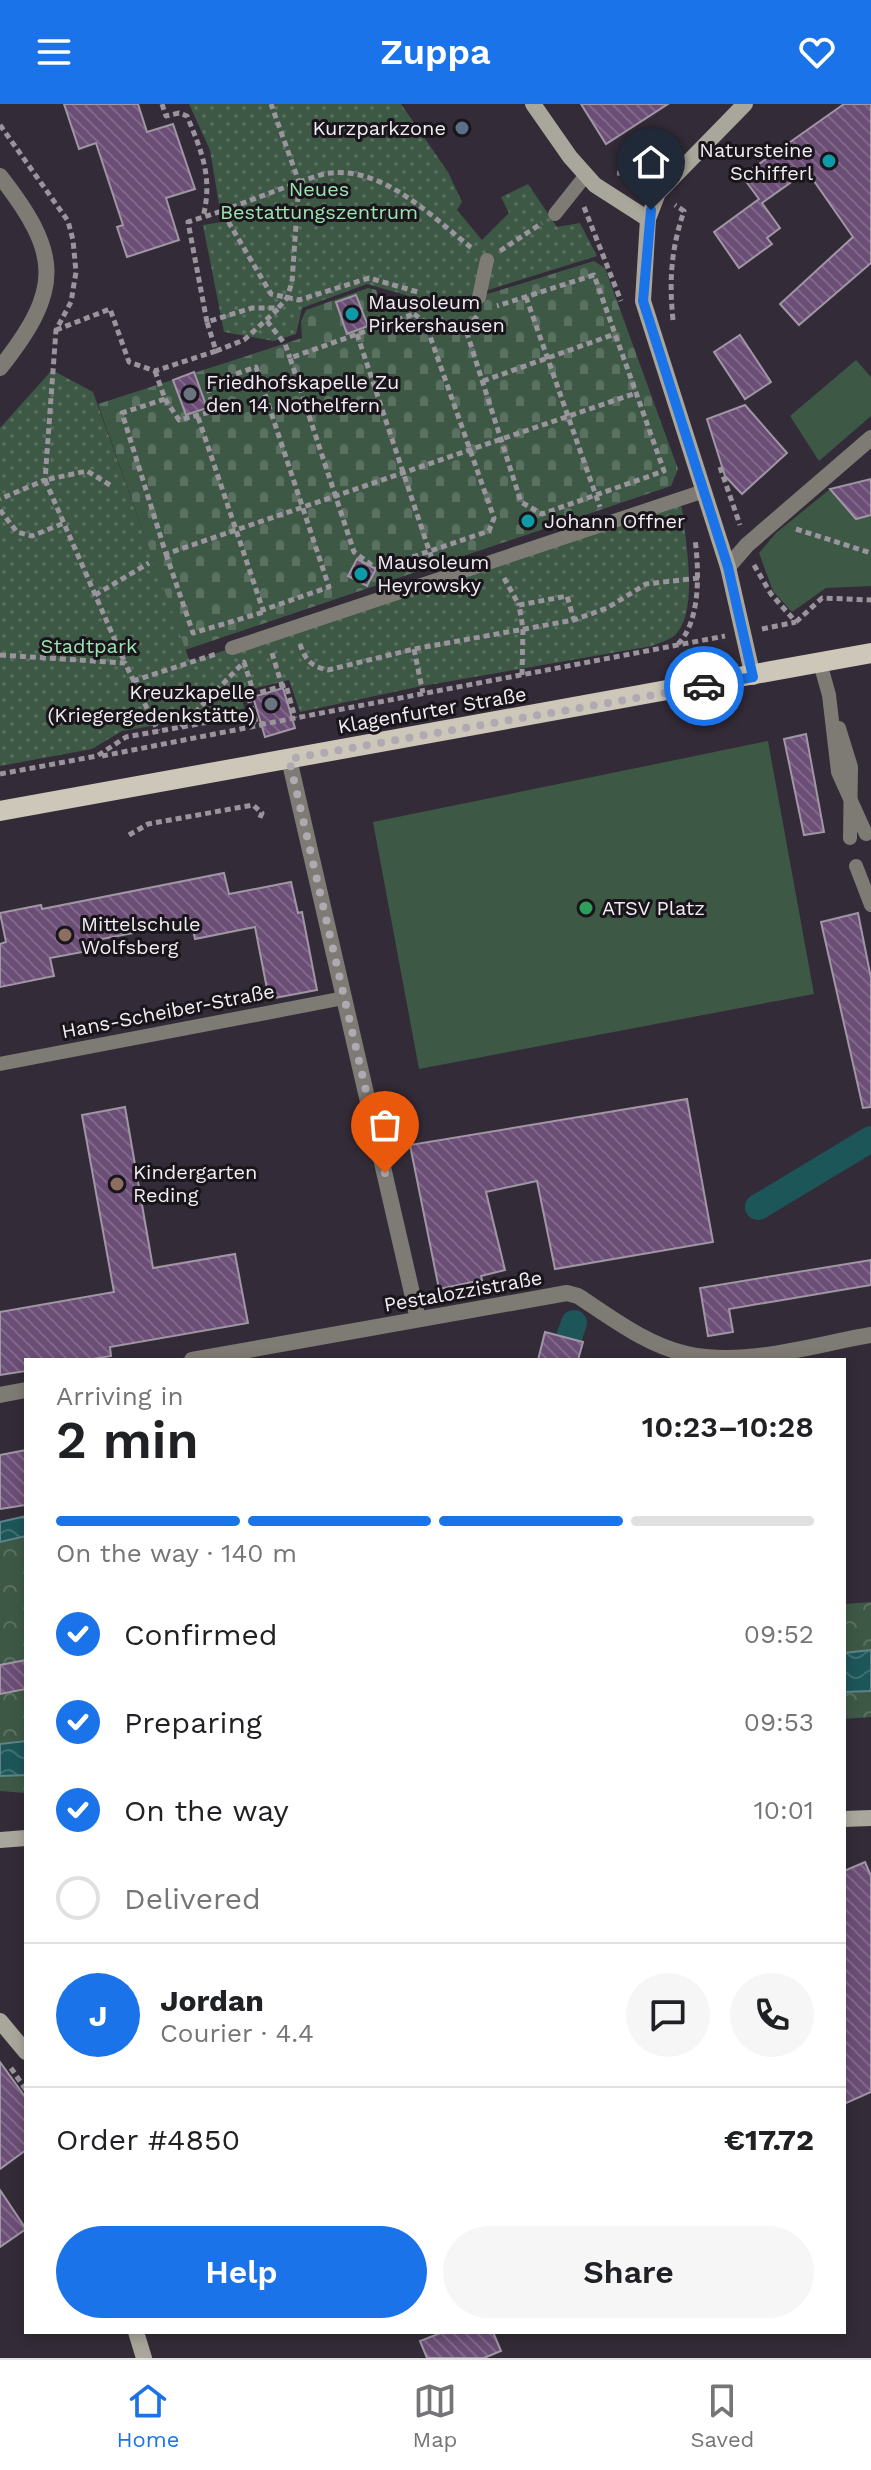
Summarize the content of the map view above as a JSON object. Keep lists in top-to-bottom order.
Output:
{
  "streets": {
    "main road": ["Klagenfurter Straße"],
    "street": ["Pestalozzistraße"],
    "lane": ["Hans-Scheiber-Straße"]
  },
  "parks": ["Neues Bestattungszentrum", "Stadtpark"],
  "places": [
    "Kurzparkzone",
    "Natursteine Schifferl",
    "Mausoleum Pirkershausen",
    "Friedhofskapelle Zu den 14 Nothelfern",
    "Johann Offner",
    "Mausoleum Heyrowsky",
    "Kreuzkapelle (Kriegergedenkstätte)",
    "ATSV Platz",
    "Mittelschule Wolfsberg",
    "Kindergarten Reding"
  ],
  "page": {
    "header": "Zuppa",
    "heading": ["2 min", "Arriving in", "10:23–10:28"],
    "panel": [
      "Jordan",
      "Courier · 4.4",
      "Order #4850",
      "€17.72"
    ],
    "bar": "On the way · 140 m",
    "list": [
      ["Confirmed", "09:52"],
      ["Preparing", "09:53"],
      ["On the way", "10:01"],
      "Delivered"
    ],
    "round": "J",
    "buttons": ["Help", "Share"],
    "tabs": ["Home", "Map", "Saved"]
  }
}
